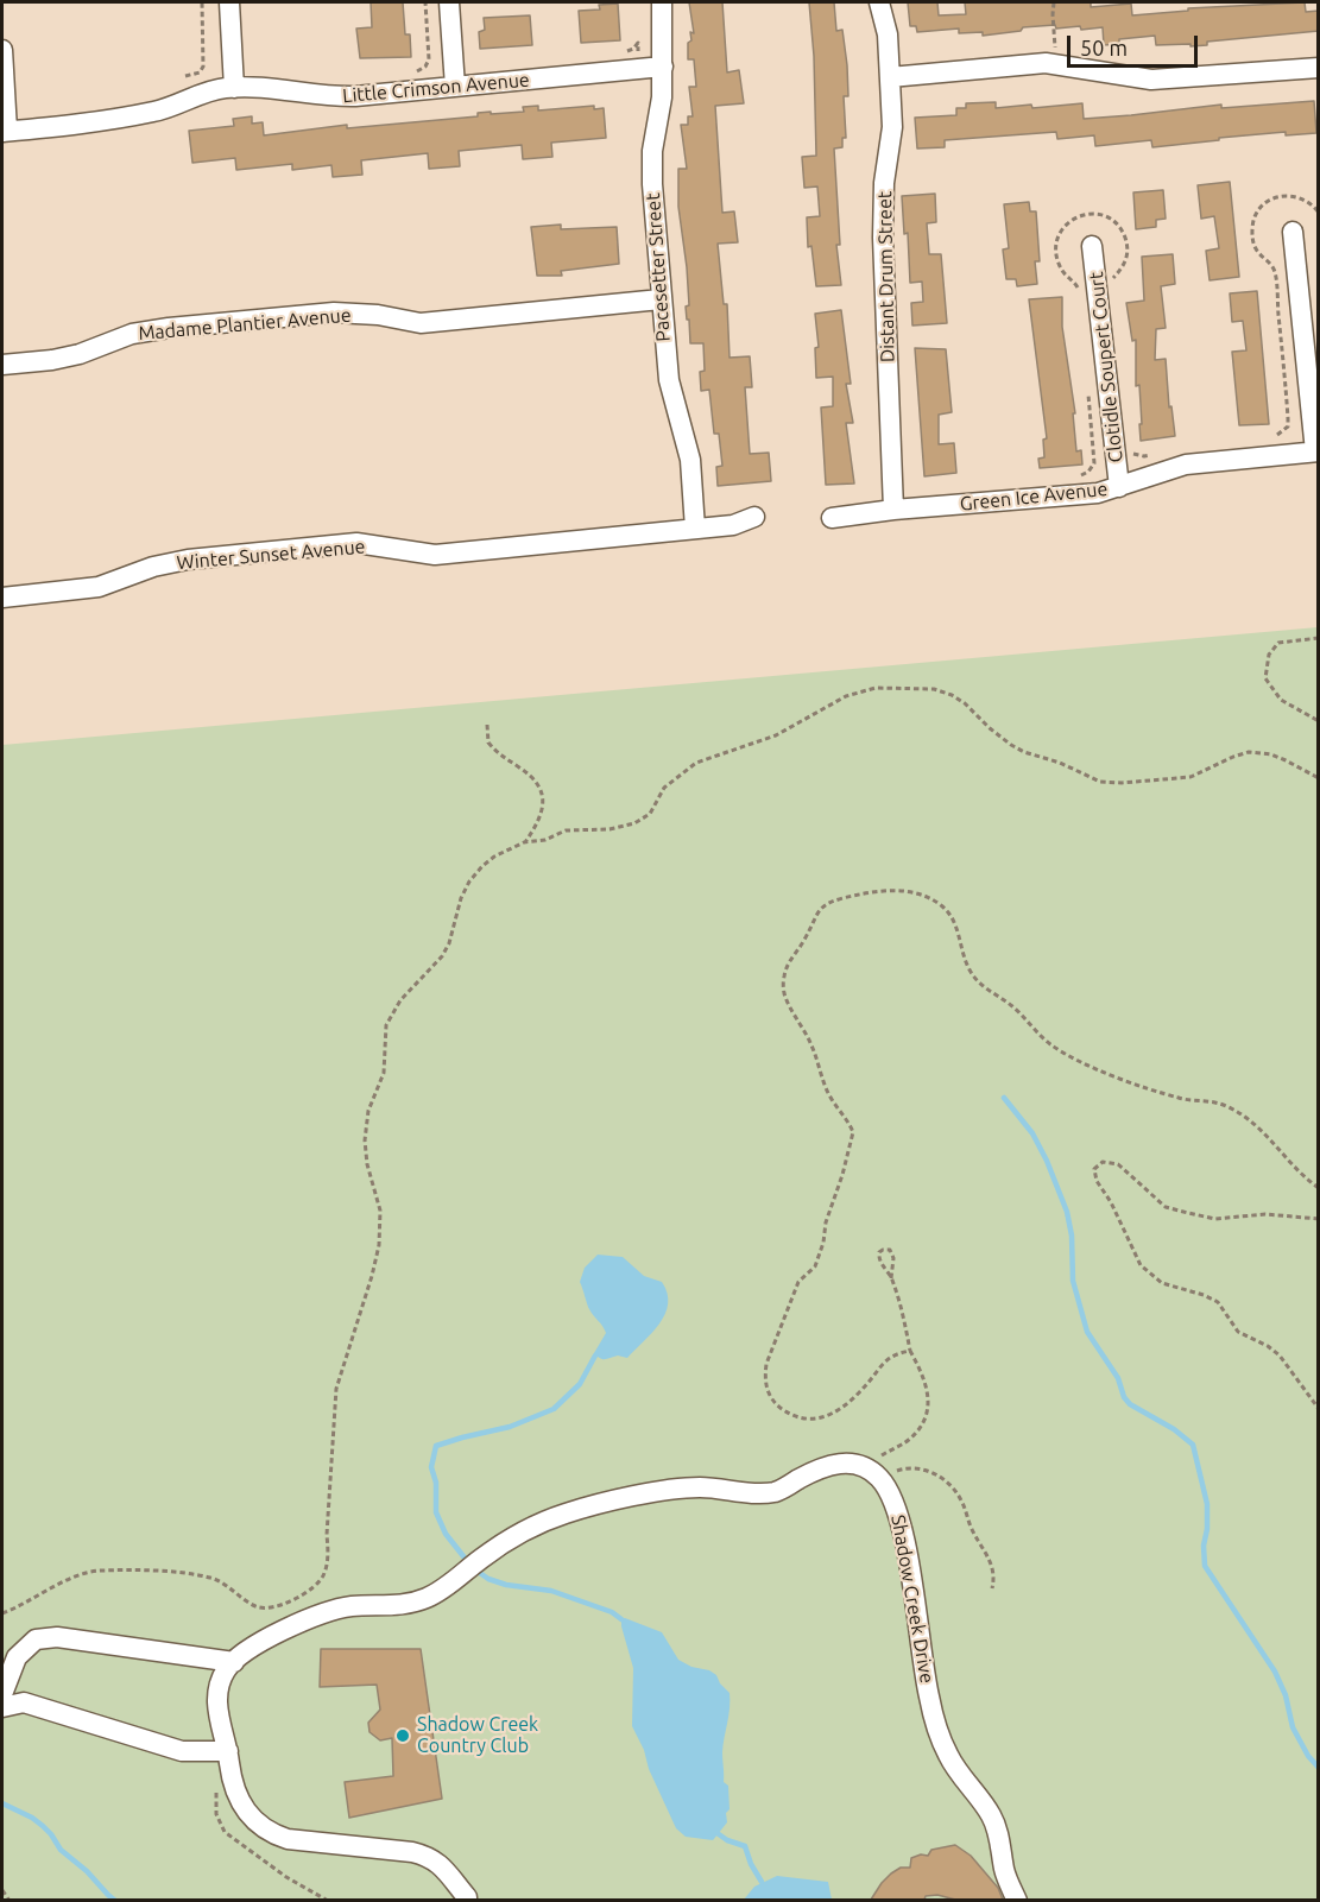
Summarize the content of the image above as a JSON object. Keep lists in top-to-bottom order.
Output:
{
  "streets": {
    "street": [
      "Little Crimson Avenue",
      "Pacesetter Street",
      "Distant Drum Street",
      "Madame Plantier Avenue",
      "Clotidle Soupert Court",
      "Green Ice Avenue",
      "Winter Sunset Avenue",
      "Shadow Creek Drive"
    ]
  },
  "crossings": [
    ["Little Crimson Avenue", "Pacesetter Street"],
    ["Pacesetter Street", "Madame Plantier Avenue"],
    ["Pacesetter Street", "Winter Sunset Avenue"],
    ["Distant Drum Street", "Green Ice Avenue"],
    ["Clotidle Soupert Court", "Green Ice Avenue"]
  ],
  "places": ["Shadow Creek Country Club"],
  "scale_bar": "50 m"
}
